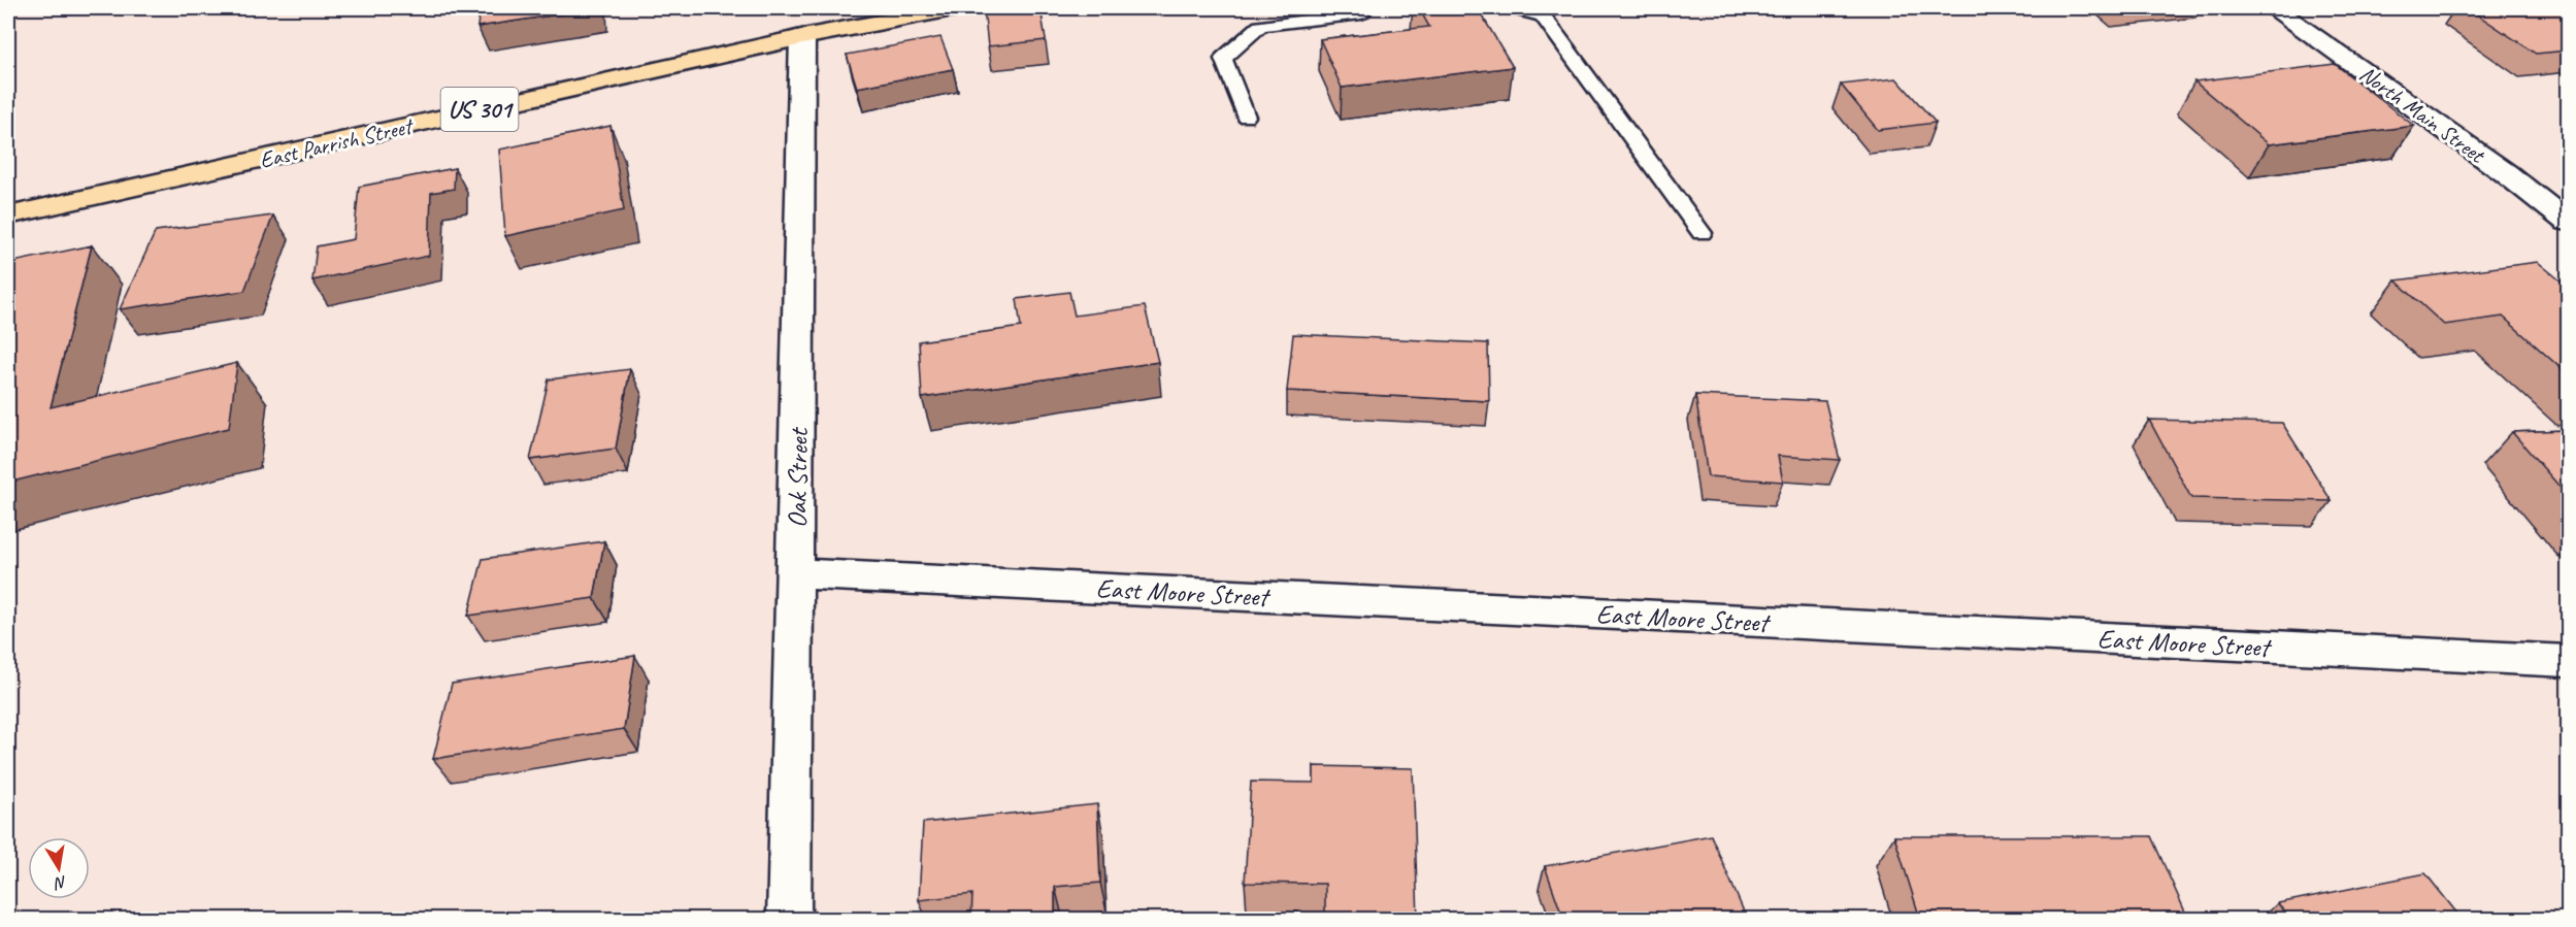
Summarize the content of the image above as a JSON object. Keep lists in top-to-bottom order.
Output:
{
  "streets": {
    "main road": ["US 301", "East Parrish Street"],
    "street": ["North Main Street", "Oak Street", "East Moore Street"]
  },
  "crossings": [
    ["East Parrish Street", "Oak Street"],
    ["Oak Street", "East Moore Street"]
  ],
  "north": "bottom"
}
